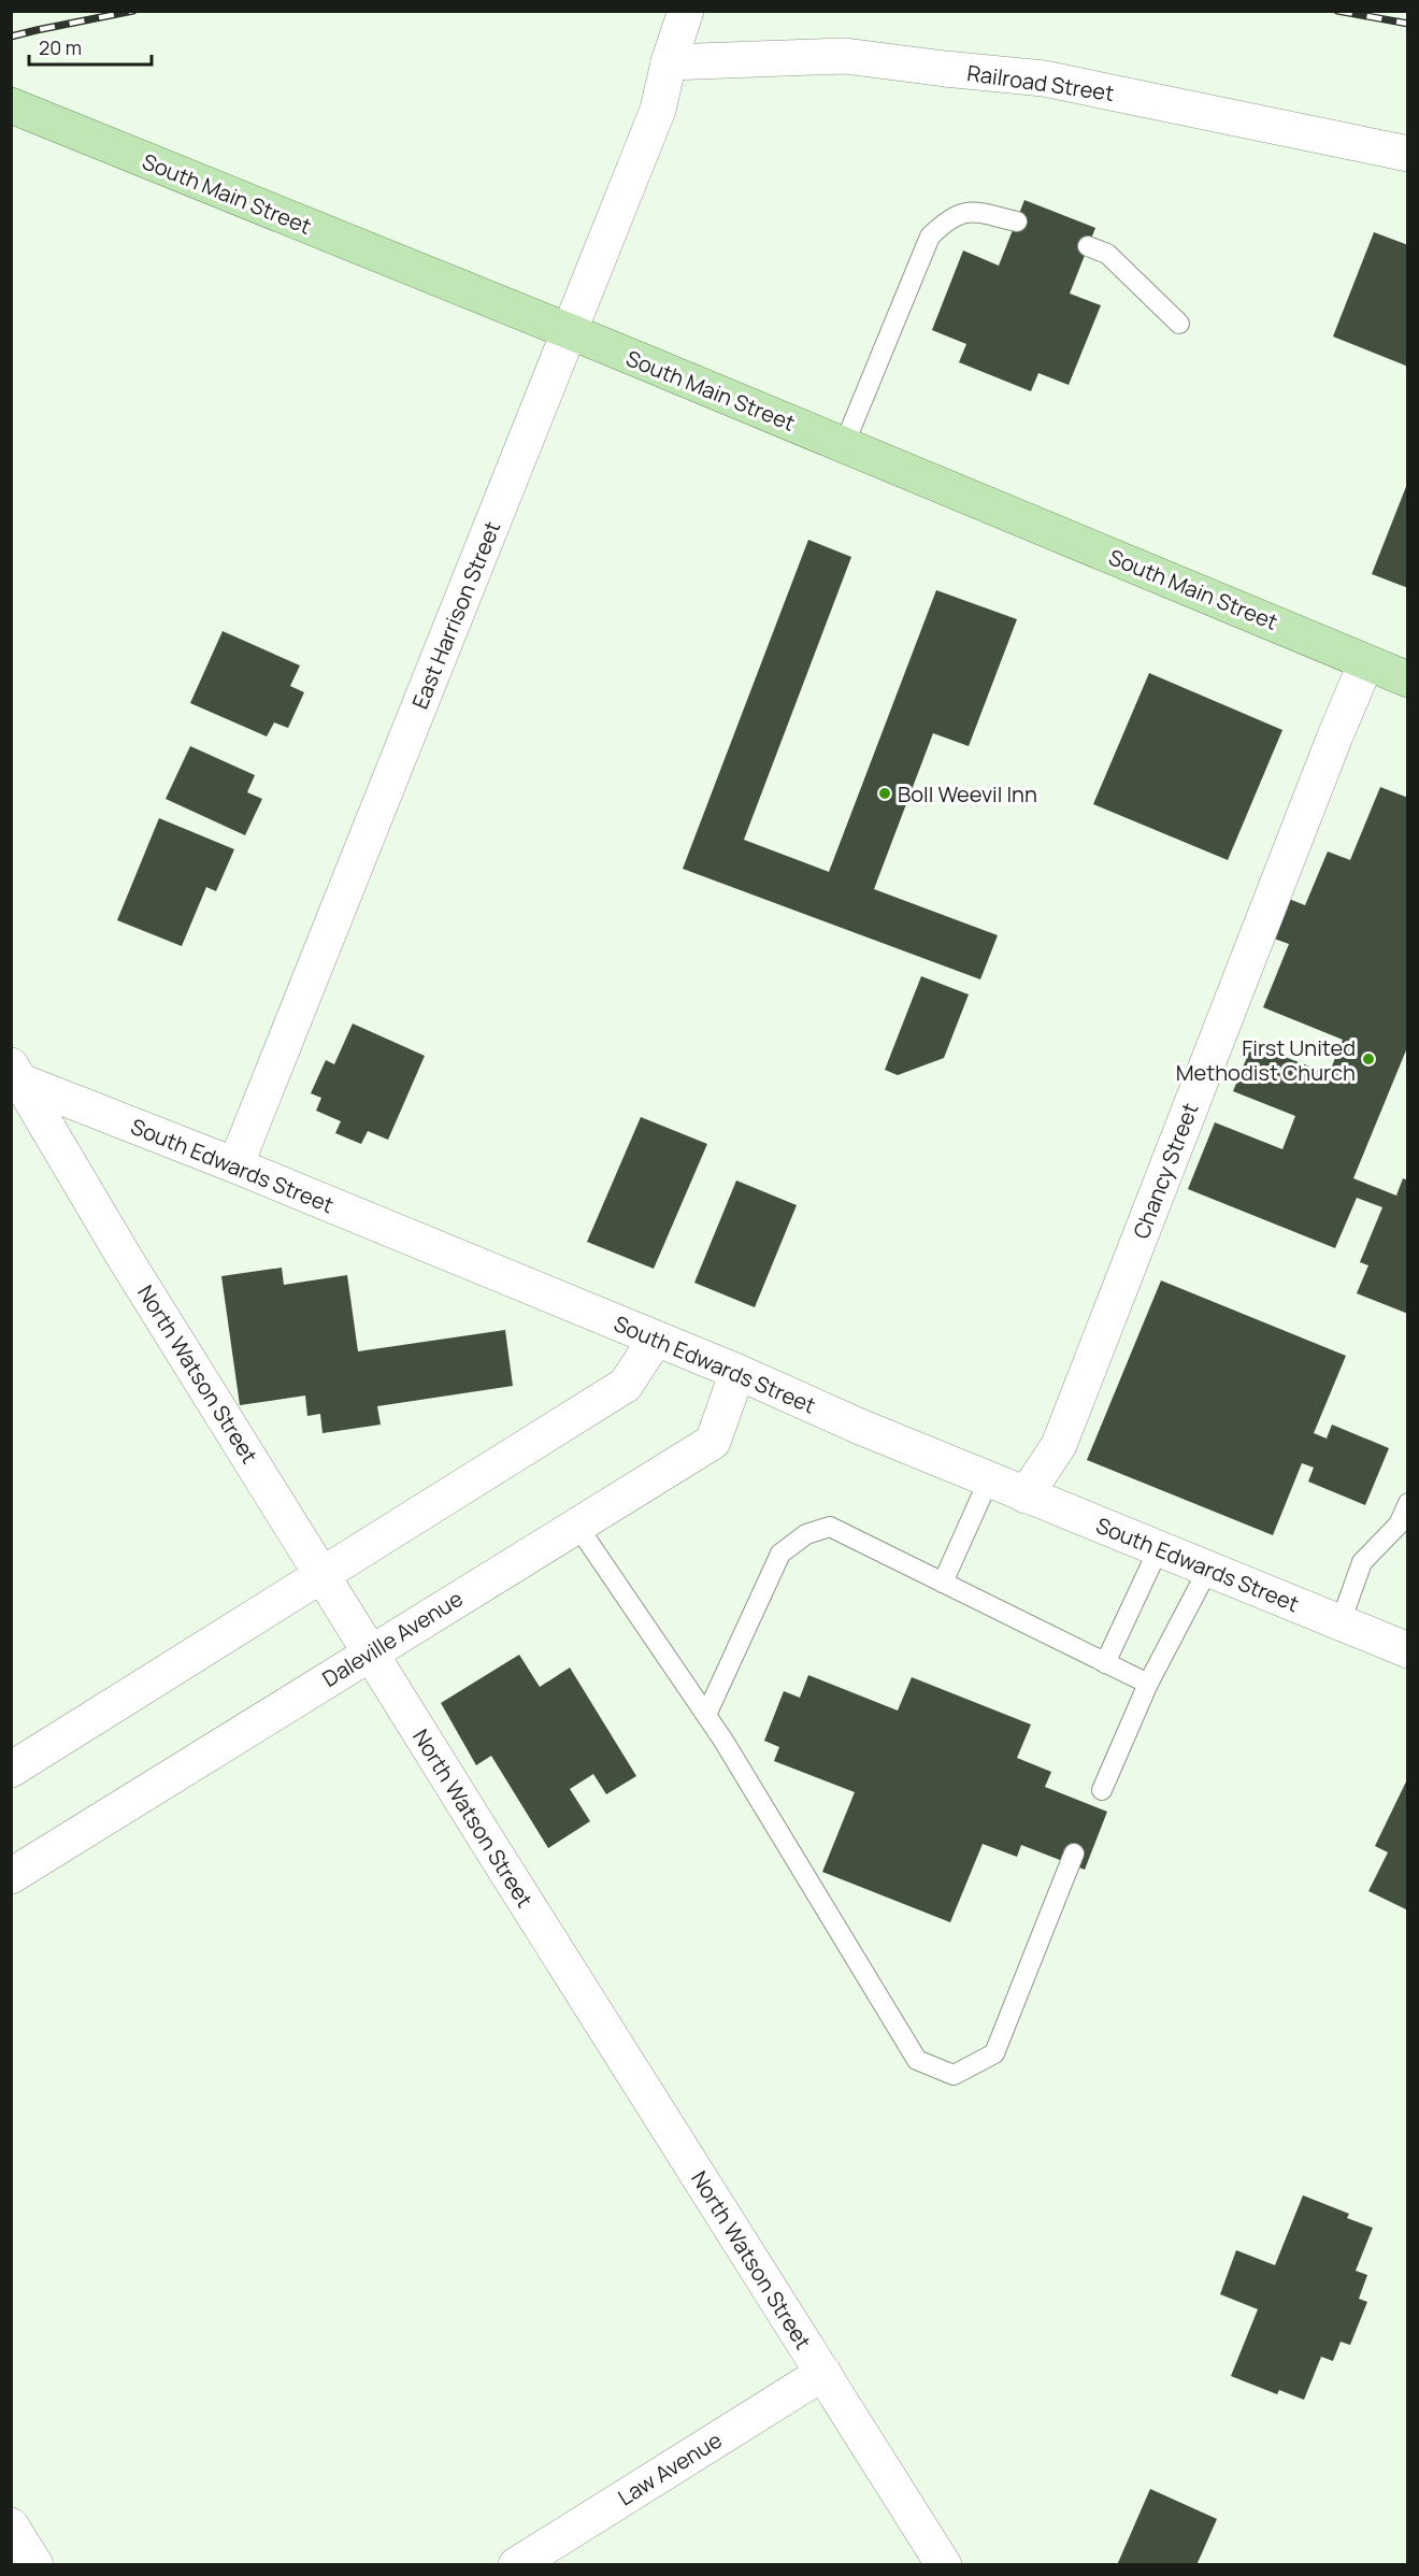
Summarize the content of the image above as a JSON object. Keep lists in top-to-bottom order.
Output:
{
  "streets": {
    "main road": ["South Main Street"],
    "street": [
      "Railroad Street",
      "East Harrison Street",
      "South Edwards Street",
      "Chancy Street",
      "North Watson Street",
      "Daleville Avenue",
      "Law Avenue"
    ]
  },
  "crossings": [
    ["Railroad Street", "East Harrison Street"],
    ["South Main Street", "East Harrison Street"],
    ["South Main Street", "Chancy Street"],
    ["East Harrison Street", "South Edwards Street"],
    ["South Edwards Street", "Chancy Street"],
    ["South Edwards Street", "North Watson Street"],
    ["South Edwards Street", "Daleville Avenue"],
    ["North Watson Street", "Daleville Avenue"],
    ["North Watson Street", "Law Avenue"]
  ],
  "places": ["Boll Weevil Inn", "First United Methodist Church"],
  "scale_bar": "20 m"
}
